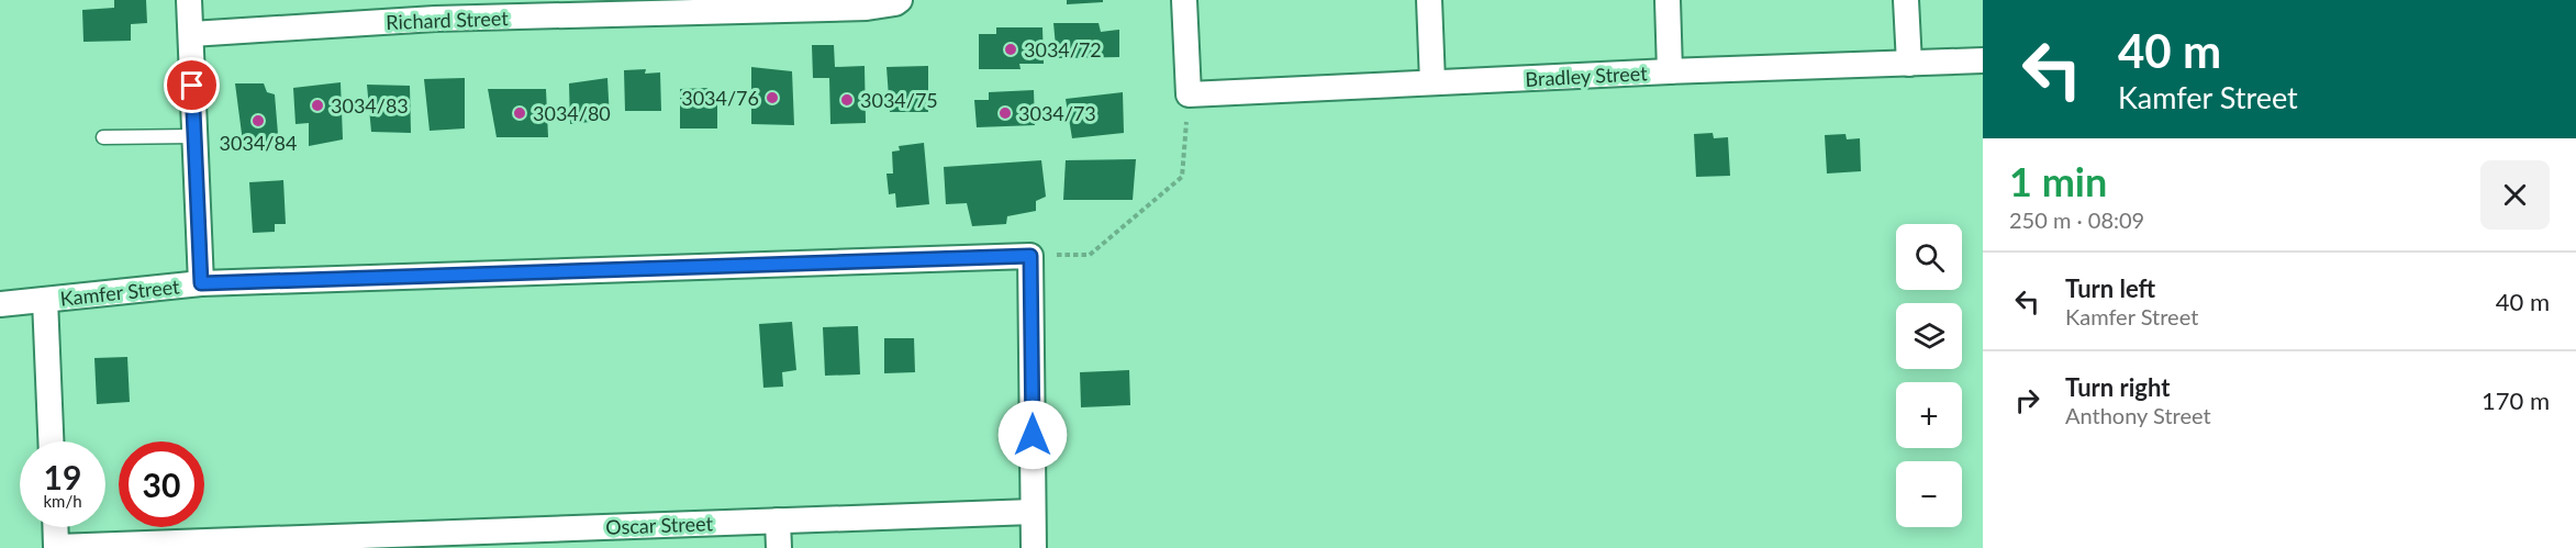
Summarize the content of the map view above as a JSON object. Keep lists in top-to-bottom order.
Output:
{
  "streets": {
    "street": [
      "Richard Street",
      "Bradley Street",
      "Kamfer Street",
      "Oscar Street"
    ]
  },
  "places": [
    "3034/72",
    "3034/76",
    "3034/75",
    "3034/83",
    "3034/80",
    "3034/73",
    "3034/84"
  ],
  "page": {
    "turn": ["40 m", "Kamfer Street"],
    "heading": ["1 min", "250 m · 08:09"],
    "map_buttons": ["+", "−"],
    "list": [
      {
        "name": "Turn left",
        "note": "Kamfer Street",
        "value": "40 m"
      },
      {
        "name": "Turn right",
        "note": "Anthony Street",
        "value": "170 m"
      }
    ],
    "speed": "19 km/h",
    "limit": "30"
  }
}
